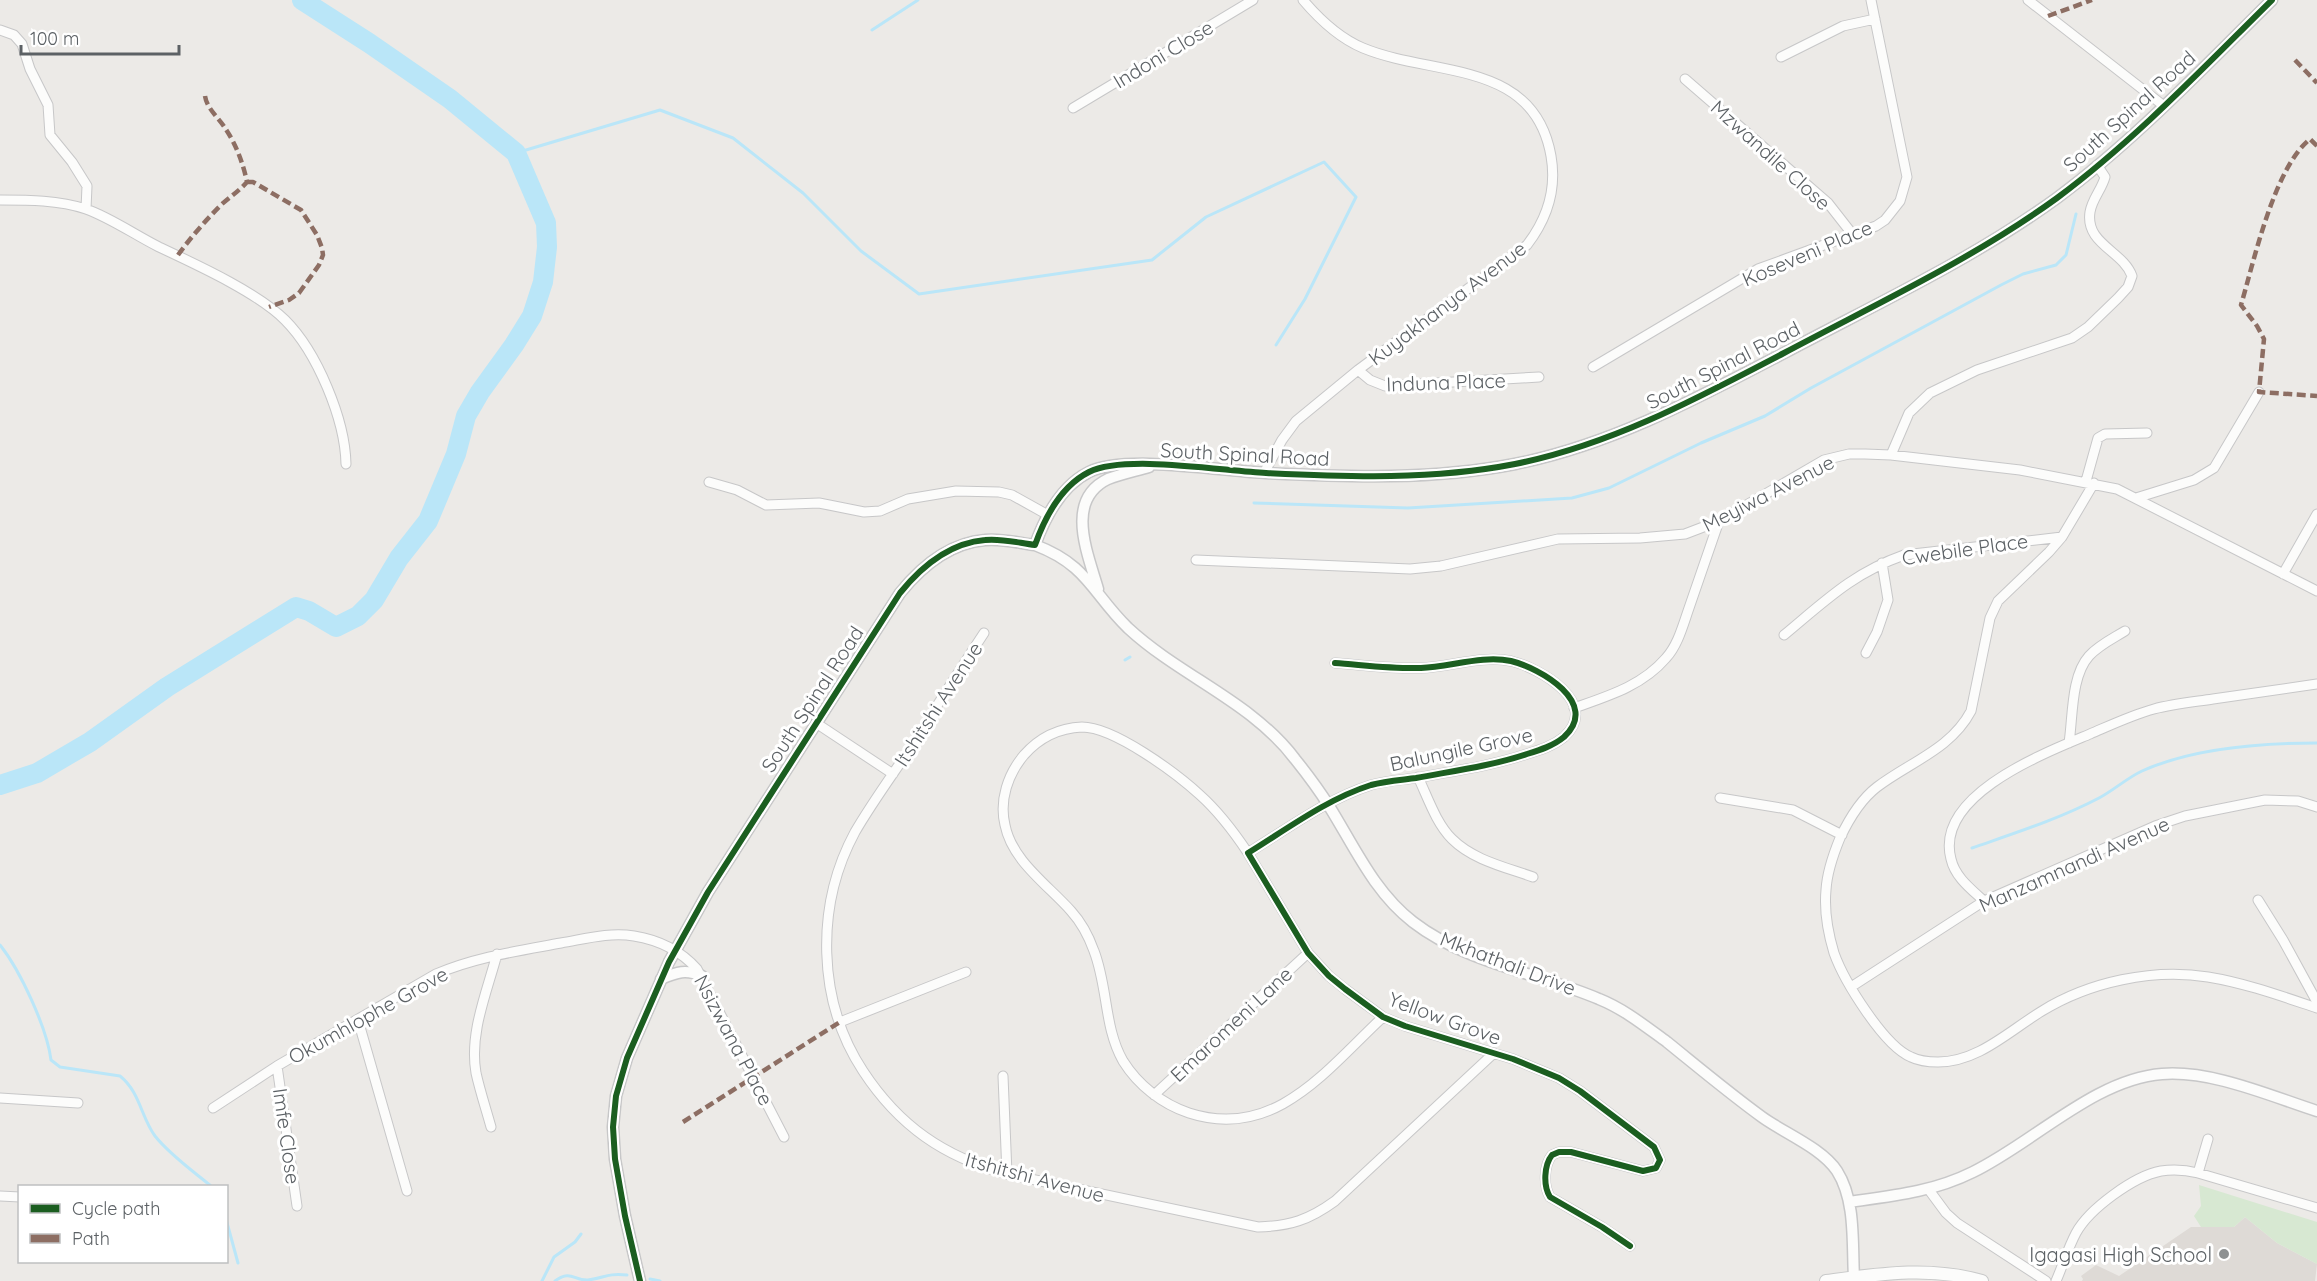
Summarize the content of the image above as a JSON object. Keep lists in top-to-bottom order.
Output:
{
  "streets": {
    "street": [
      "Indoni Close",
      "South Spinal Road",
      "Mzwandile Close",
      "Koseveni Place",
      "Kuyakhanya Avenue",
      "Induna Place",
      "Meyiwa Avenue",
      "Cwebile Place",
      "Itshitshi Avenue",
      "Balungile Grove",
      "Manzamnandi Avenue",
      "Mkhathali Drive",
      "Okumhlophe Grove",
      "Yellow Grove",
      "Emaromeni Lane",
      "Nsizwana Place",
      "Imfe Close"
    ]
  },
  "crossings": [
    ["South Spinal Road", "Kuyakhanya Avenue"],
    ["South Spinal Road", "Itshitshi Avenue"],
    ["South Spinal Road", "Mkhathali Drive"],
    ["South Spinal Road", "Okumhlophe Grove"],
    ["South Spinal Road", "Nsizwana Place"],
    ["Mzwandile Close", "Koseveni Place"],
    ["Kuyakhanya Avenue", "Induna Place"],
    ["Itshitshi Avenue", "Yellow Grove"],
    ["Balungile Grove", "Mkhathali Drive"],
    ["Okumhlophe Grove", "Nsizwana Place"],
    ["Okumhlophe Grove", "Imfe Close"],
    ["Yellow Grove", "Emaromeni Lane"]
  ],
  "places": ["Igagasi High School"],
  "legend": ["Cycle path", "Path"],
  "scale_bar": "100 m"
}
